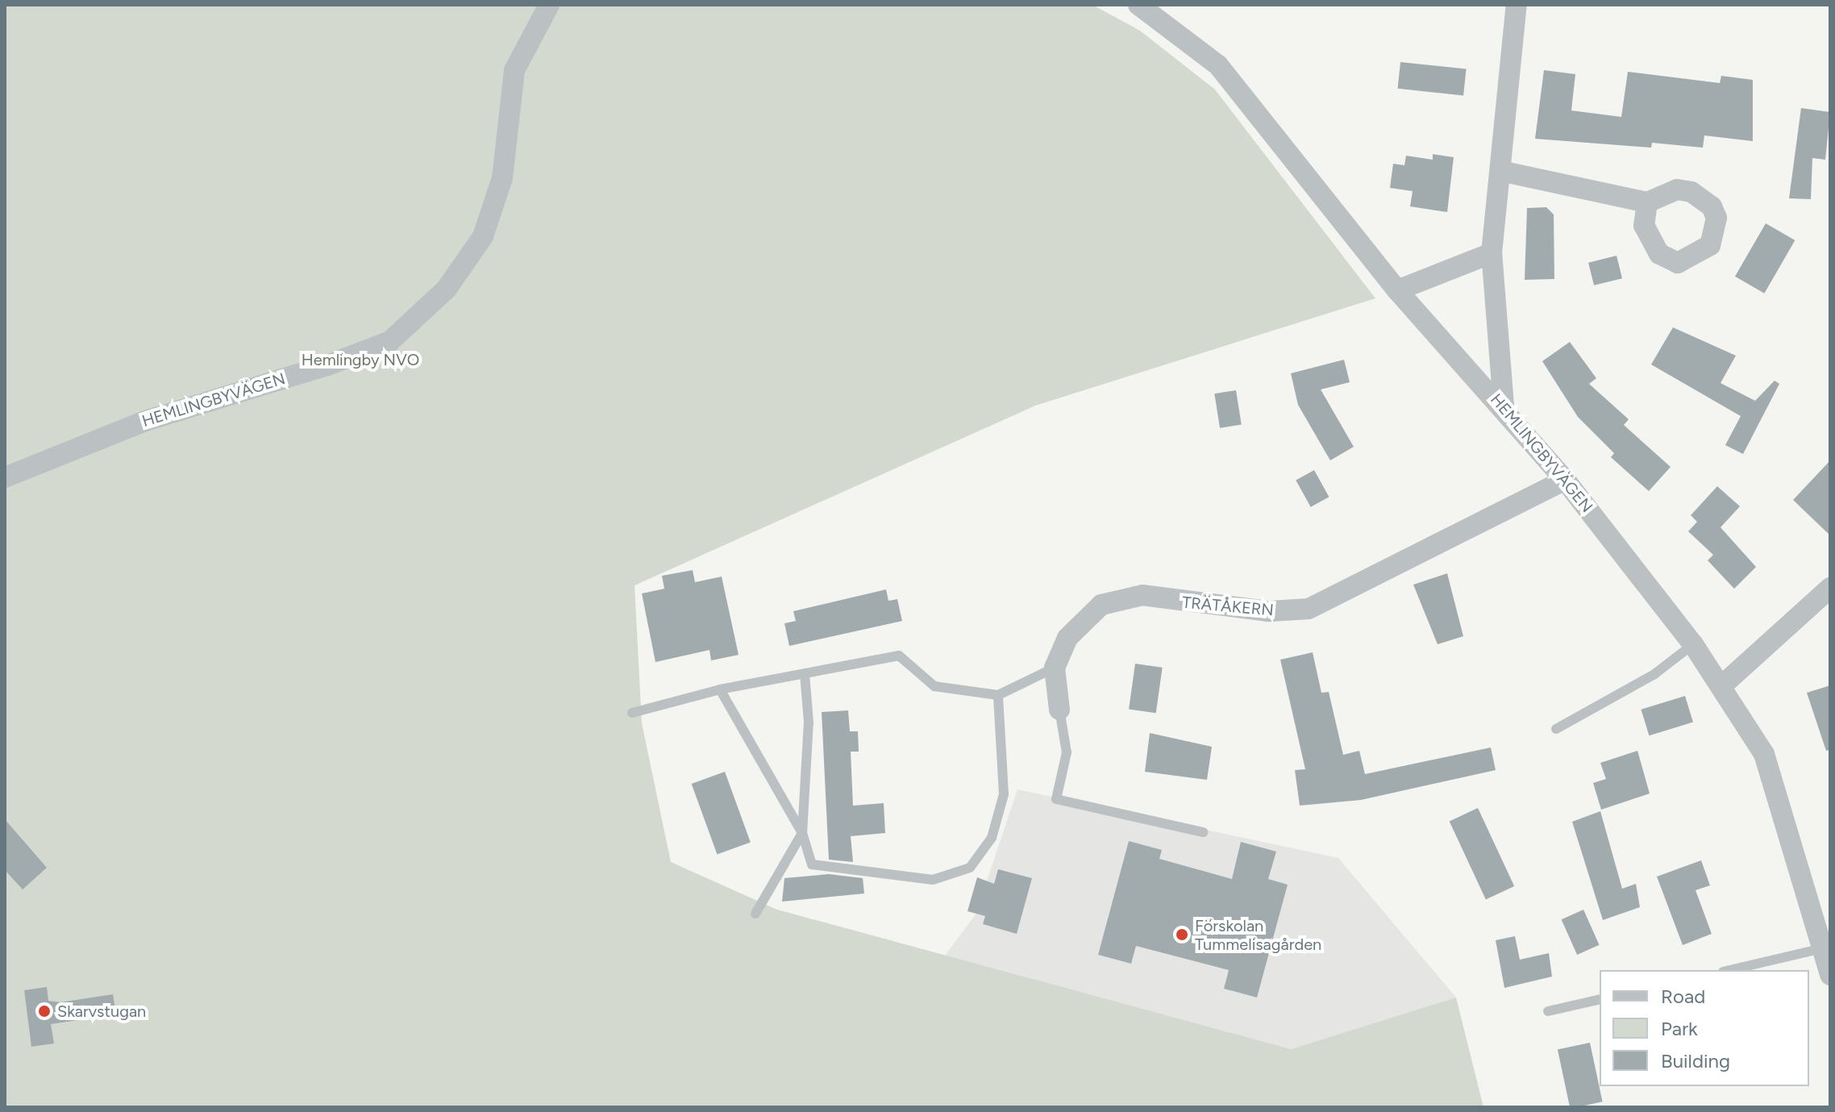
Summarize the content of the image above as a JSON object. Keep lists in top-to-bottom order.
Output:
{
  "streets": {
    "street": ["HEMLINGBYVÄGEN", "TRÄTÅKERN"]
  },
  "crossings": [
    ["HEMLINGBYVÄGEN", "TRÄTÅKERN"]
  ],
  "parks": ["Hemlingby NVO"],
  "places": ["Förskolan Tummelisagården", "Skarvstugan"],
  "legend": ["Road", "Park", "Building"]
}
